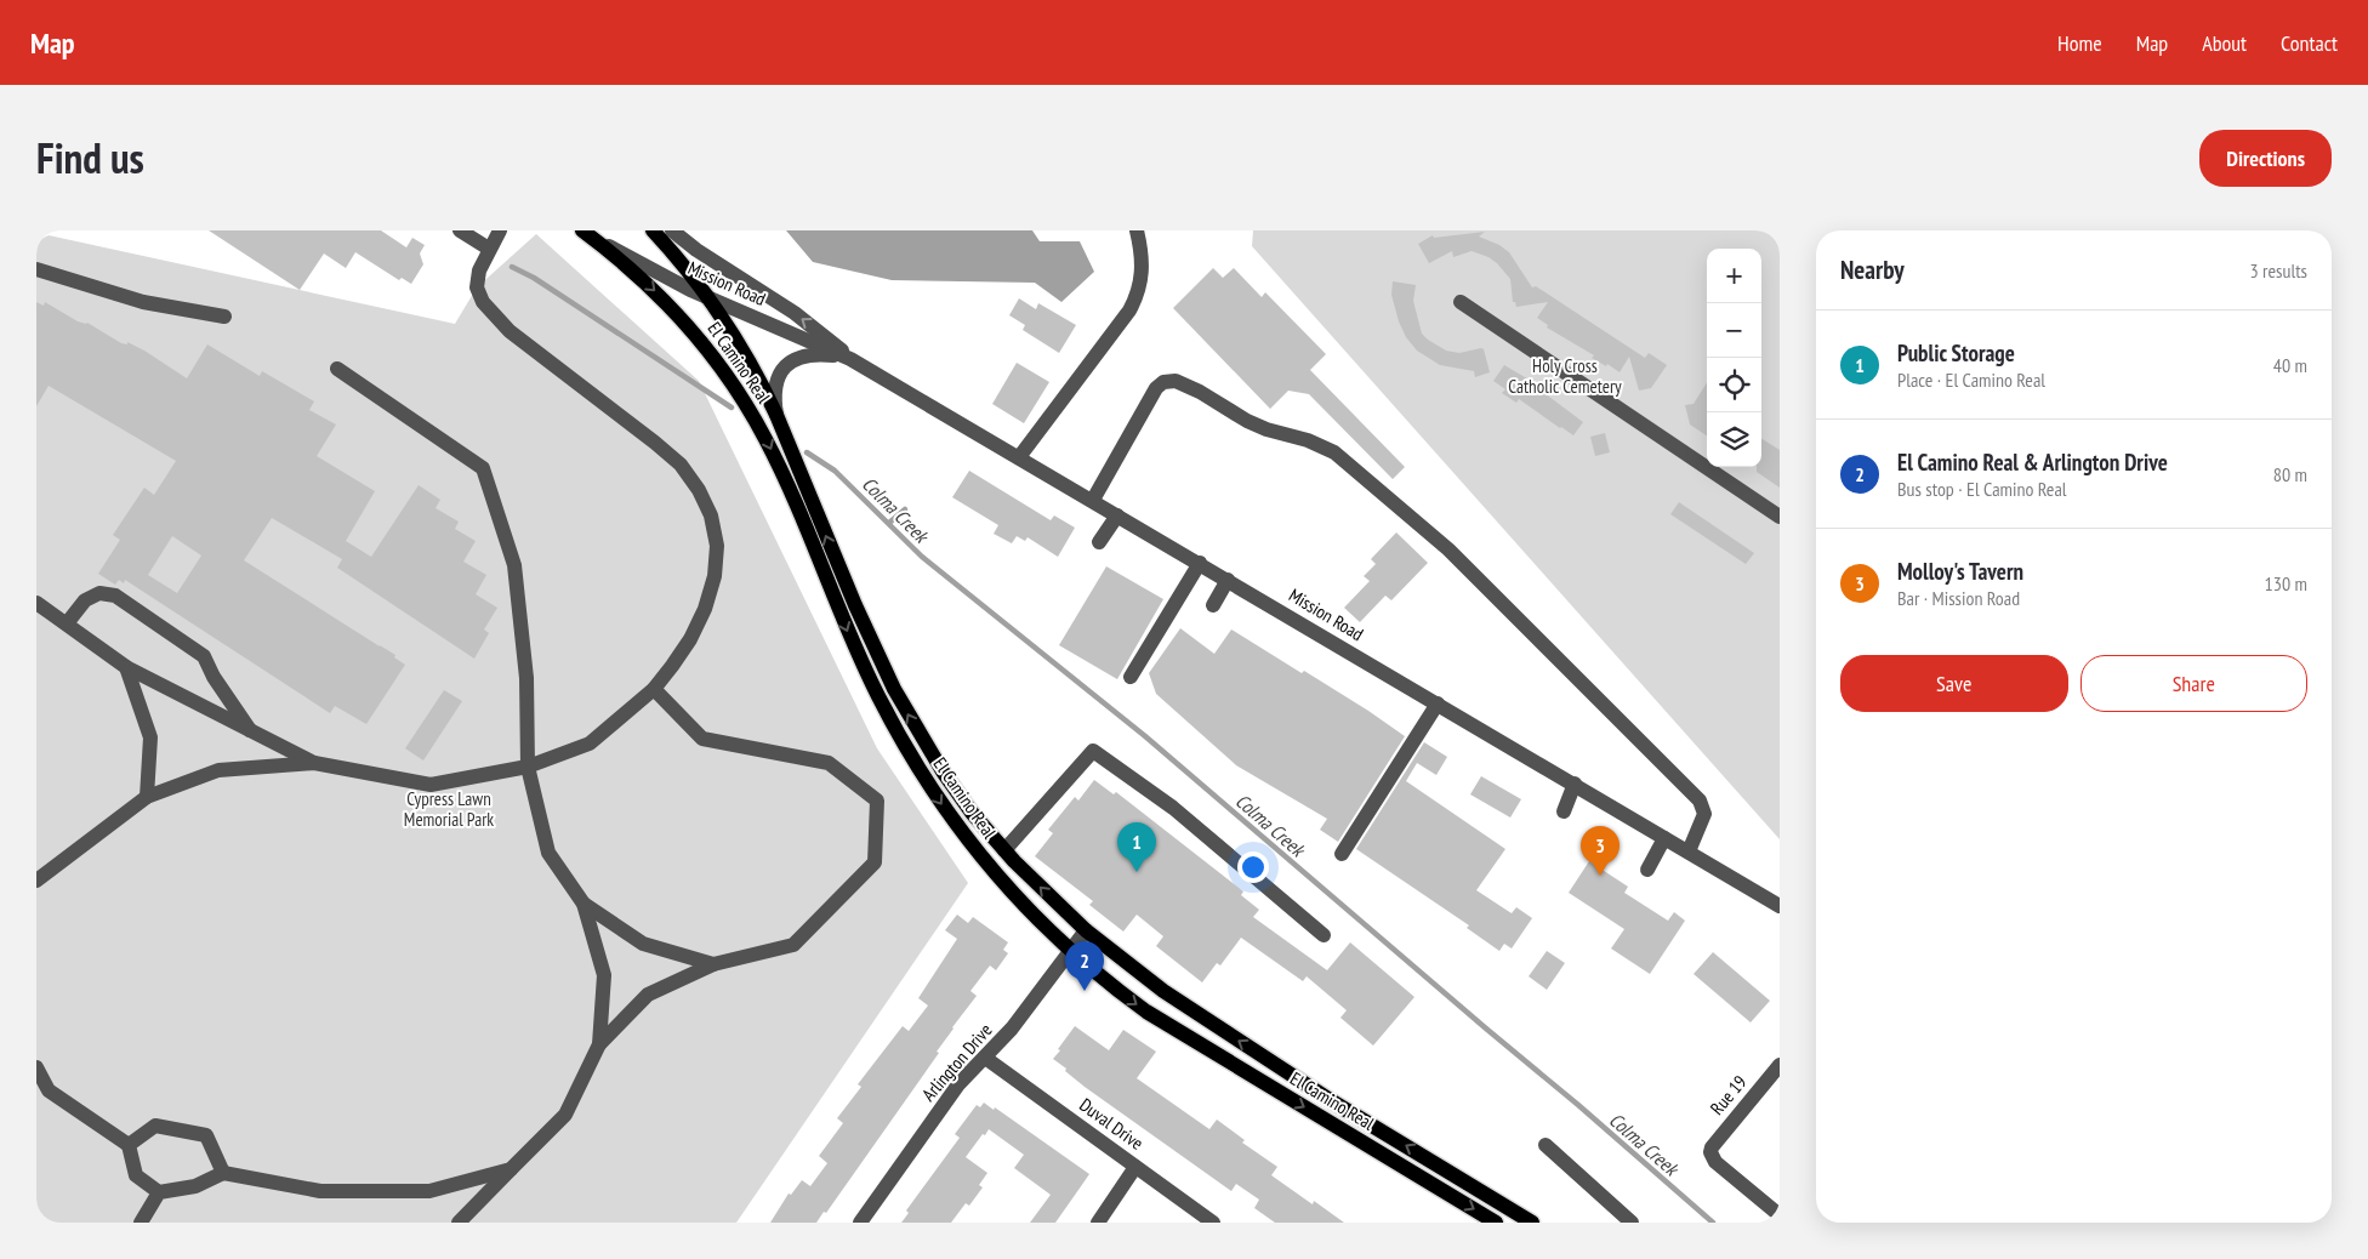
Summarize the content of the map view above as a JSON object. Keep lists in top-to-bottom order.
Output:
{
  "streets": {
    "main road": ["El Camino Real"],
    "street": [
      "Mission Road",
      "Arlington Drive",
      "Rue 19",
      "Duval Drive"
    ]
  },
  "crossings": [
    ["Mission Road", "El Camino Real"],
    ["El Camino Real", "Arlington Drive"],
    ["Arlington Drive", "Duval Drive"]
  ],
  "water": ["Colma Creek"],
  "parks": ["Holy Cross Catholic Cemetery", "Cypress Lawn Memorial Park"],
  "page": {
    "header": "Map",
    "nav": [
      "Home",
      "Map",
      "About",
      "Contact"
    ],
    "title": "Find us",
    "buttons": [
      "Directions",
      ["Save", "Share"]
    ],
    "heading": ["Nearby", "3 results"],
    "map_buttons": ["+", "−"],
    "list": [
      {
        "mark": "1",
        "name": "Public Storage",
        "note": "Place · El Camino Real",
        "value": "40 m"
      },
      {
        "mark": "2",
        "name": "El Camino Real & Arlington Drive",
        "note": "Bus stop · El Camino Real",
        "value": "80 m"
      },
      {
        "mark": "3",
        "name": "Molloy's Tavern",
        "note": "Bar · Mission Road",
        "value": "130 m"
      }
    ],
    "pins": ["1", "3", "2"]
  }
}
